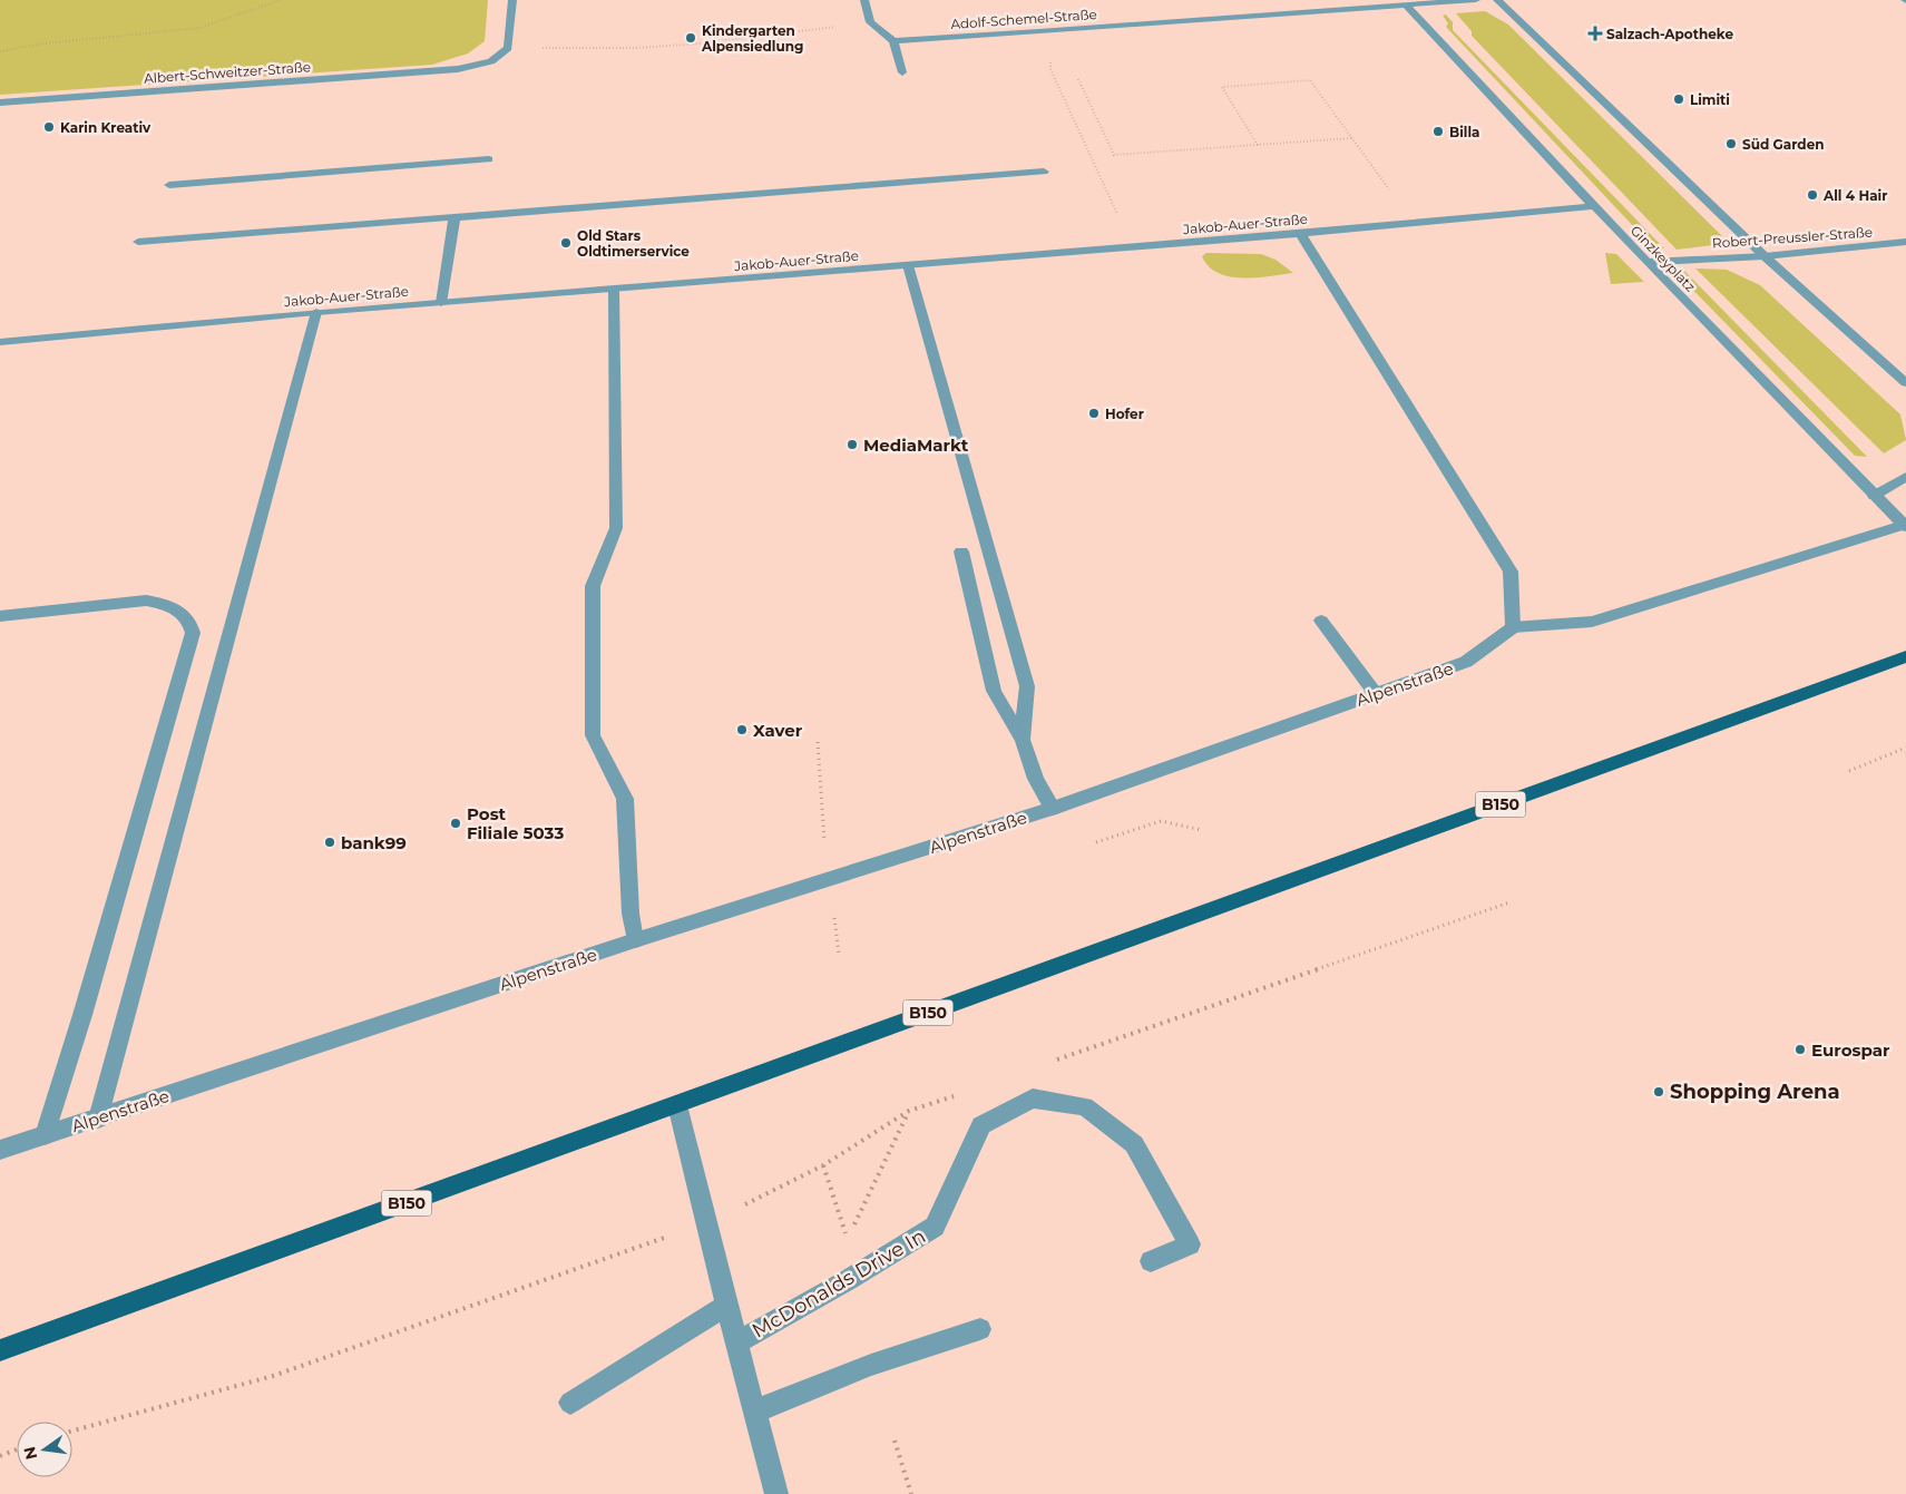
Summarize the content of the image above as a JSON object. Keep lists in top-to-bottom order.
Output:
{
  "streets": {
    "main road": ["B150"],
    "street": [
      "Adolf-Schemel-Straße",
      "Albert-Schweitzer-Straße",
      "Jakob-Auer-Straße",
      "Robert-Preussler-Straße",
      "Ginzkeyplatz",
      "Alpenstraße",
      "McDonalds Drive In"
    ]
  },
  "crossings": [
    ["Adolf-Schemel-Straße", "Ginzkeyplatz"],
    ["Jakob-Auer-Straße", "Ginzkeyplatz"],
    ["Robert-Preussler-Straße", "Ginzkeyplatz"]
  ],
  "places": {
    "health": ["Salzach-Apotheke"],
    "other": [
      "Kindergarten Alpensiedlung",
      "Limiti",
      "Karin Kreativ",
      "Billa",
      "Süd Garden",
      "All 4 Hair",
      "Old Stars Oldtimerservice",
      "Hofer",
      "MediaMarkt",
      "Xaver",
      "Post Filiale 5033",
      "bank99",
      "Eurospar",
      "Shopping Arena"
    ]
  },
  "north": "left"
}
